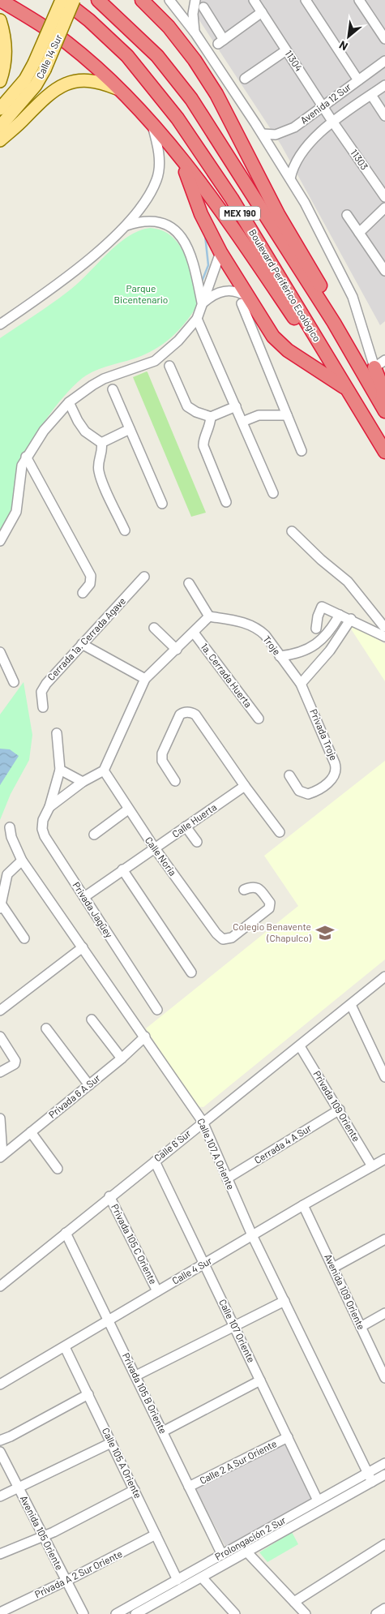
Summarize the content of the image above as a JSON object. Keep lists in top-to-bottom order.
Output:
{
  "streets": {
    "highway": ["MEX 190", "Boulevard Periférico Ecológico"],
    "main road": ["Calle 14 Sur"],
    "street": [
      "11304",
      "Avenida 12 Sur",
      "11303",
      "Cerrada 1a. Cerrada Agave",
      "Troje",
      "1a. Cerrada Huerta",
      "Privada Troje",
      "Calle Huerta",
      "Calle Noria",
      "Privada Jagüey",
      "Privada 6 A Sur",
      "Privada 109 Oriente",
      "Cerrada 4 A Sur",
      "Calle 6 Sur",
      "Calle 107 A Oriente",
      "Privada 105 C Oriente",
      "Calle 4 Sur",
      "Avenida 109 Oriente",
      "Calle 107 Oriente",
      "Privada 105 B Oriente",
      "Calle 2 A Sur Oriente",
      "Calle 105 A Oriente",
      "Avenida 105 Oriente",
      "Prolongación 2 Sur",
      "Privada A 2 Sur Oriente"
    ]
  },
  "crossings": [
    ["Calle 14 Sur", "Boulevard Periférico Ecológico"],
    ["11304", "Avenida 12 Sur"],
    ["11304", "11303"],
    ["Avenida 12 Sur", "11303"],
    ["Troje", "Privada Troje"],
    ["Calle Huerta", "Calle Noria"],
    ["Calle Huerta", "Privada Jagüey"],
    ["Privada 6 A Sur", "Calle 107 A Oriente"],
    ["Privada 109 Oriente", "Cerrada 4 A Sur"],
    ["Privada 109 Oriente", "Calle 6 Sur"],
    ["Privada 109 Oriente", "Calle 4 Sur"],
    ["Cerrada 4 A Sur", "Calle 107 A Oriente"],
    ["Calle 6 Sur", "Calle 107 A Oriente"],
    ["Calle 6 Sur", "Privada 105 C Oriente"],
    ["Calle 6 Sur", "Calle 107 Oriente"],
    ["Calle 6 Sur", "Privada 105 B Oriente"],
    ["Calle 107 A Oriente", "Calle 4 Sur"],
    ["Calle 107 A Oriente", "Prolongación 2 Sur"],
    ["Privada 105 C Oriente", "Calle 4 Sur"],
    ["Calle 4 Sur", "Avenida 109 Oriente"],
    ["Calle 4 Sur", "Calle 107 Oriente"],
    ["Calle 4 Sur", "Privada 105 B Oriente"],
    ["Calle 4 Sur", "Calle 105 A Oriente"],
    ["Calle 107 Oriente", "Calle 2 A Sur Oriente"],
    ["Calle 107 Oriente", "Prolongación 2 Sur"],
    ["Privada 105 B Oriente", "Calle 2 A Sur Oriente"],
    ["Privada 105 B Oriente", "Prolongación 2 Sur"],
    ["Calle 105 A Oriente", "Prolongación 2 Sur"],
    ["Calle 105 A Oriente", "Privada A 2 Sur Oriente"],
    ["Avenida 105 Oriente", "Privada A 2 Sur Oriente"]
  ],
  "parks": ["Parque Bicentenario"],
  "places": {
    "school or university": ["Colegio Benavente (Chapulco)"]
  },
  "north": "bottom left"
}
